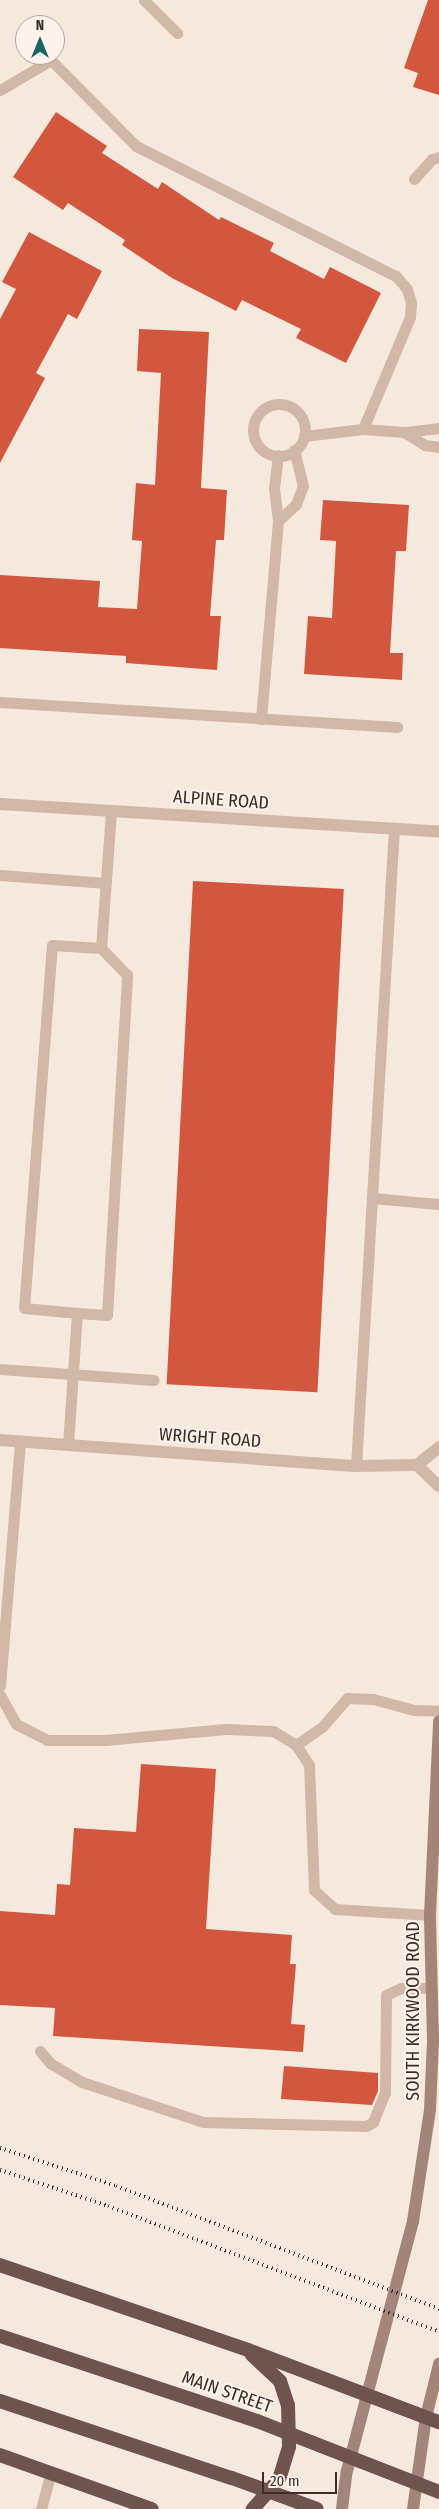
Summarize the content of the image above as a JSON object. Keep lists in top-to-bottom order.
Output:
{
  "streets": {
    "highway": ["MAIN STREET"],
    "main road": ["SOUTH KIRKWOOD ROAD"],
    "street": ["ALPINE ROAD", "WRIGHT ROAD"]
  },
  "scale_bar": "20 m",
  "north": "top"
}
